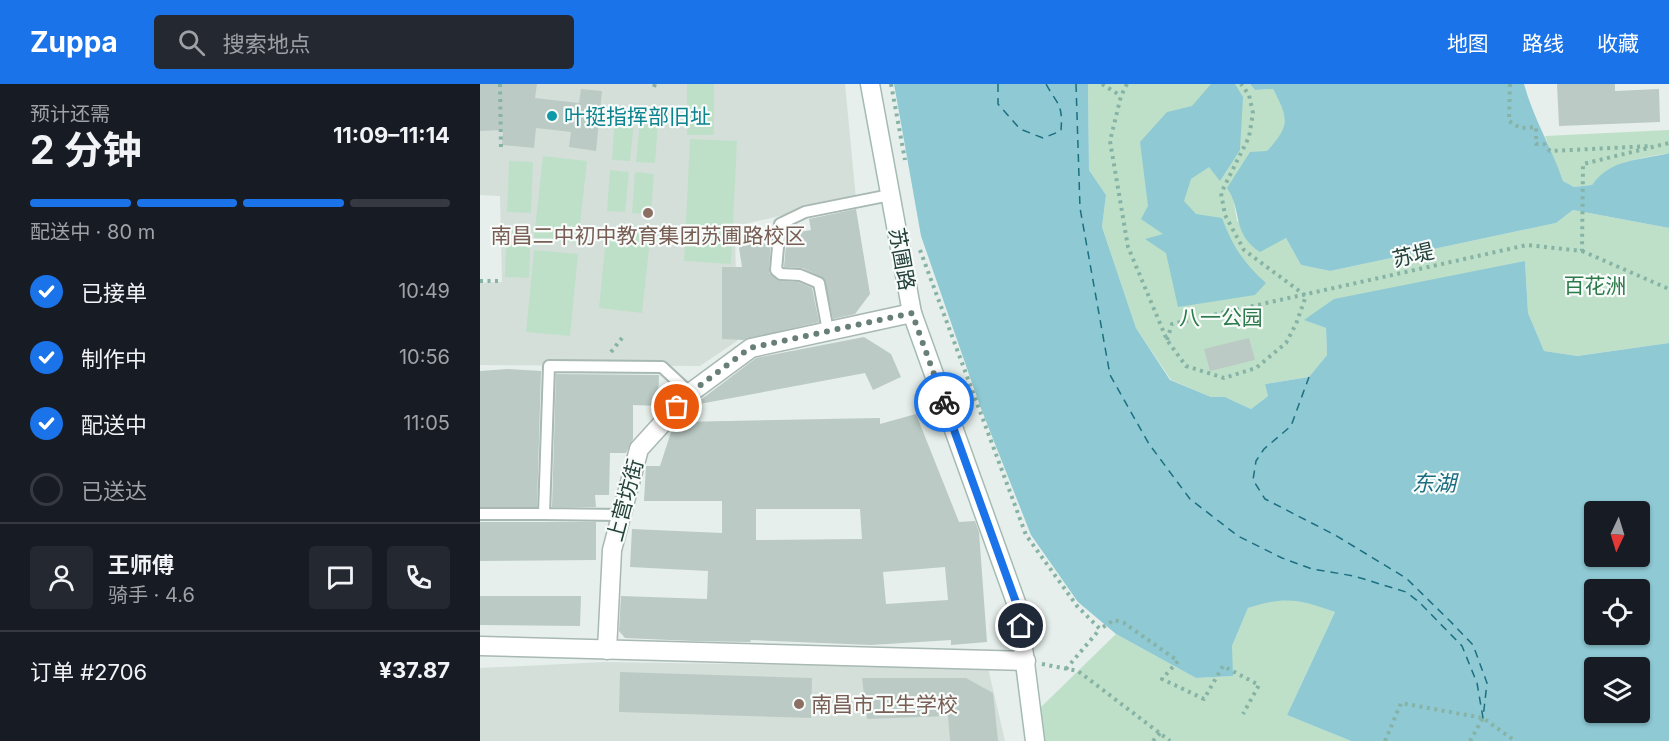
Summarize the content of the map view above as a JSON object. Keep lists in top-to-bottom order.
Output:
{
  "streets": {
    "street": ["苏圃路", "上营坊街"],
    "path": ["苏堤"]
  },
  "crossings": [
    ["苏圃路", "上营坊街"]
  ],
  "water": ["东湖"],
  "parks": ["百花洲", "八一公园"],
  "places": ["叶挺指挥部旧址", "南昌二中初中教育集团苏圃路校区", "南昌市卫生学校"],
  "north": "bottom",
  "page": {
    "header": "Zuppa",
    "search": "搜索地点",
    "nav": ["地图", "路线", "收藏"],
    "heading": ["2 分钟", "预计还需", "11:09–11:14"],
    "panel": [
      "王师傅",
      "骑手 · 4.6",
      "订单 #2706",
      "¥37.87"
    ],
    "bar": "配送中 · 80 m",
    "list": [
      ["已接单", "10:49"],
      ["制作中", "10:56"],
      ["配送中", "11:05"],
      "已送达"
    ]
  }
}
